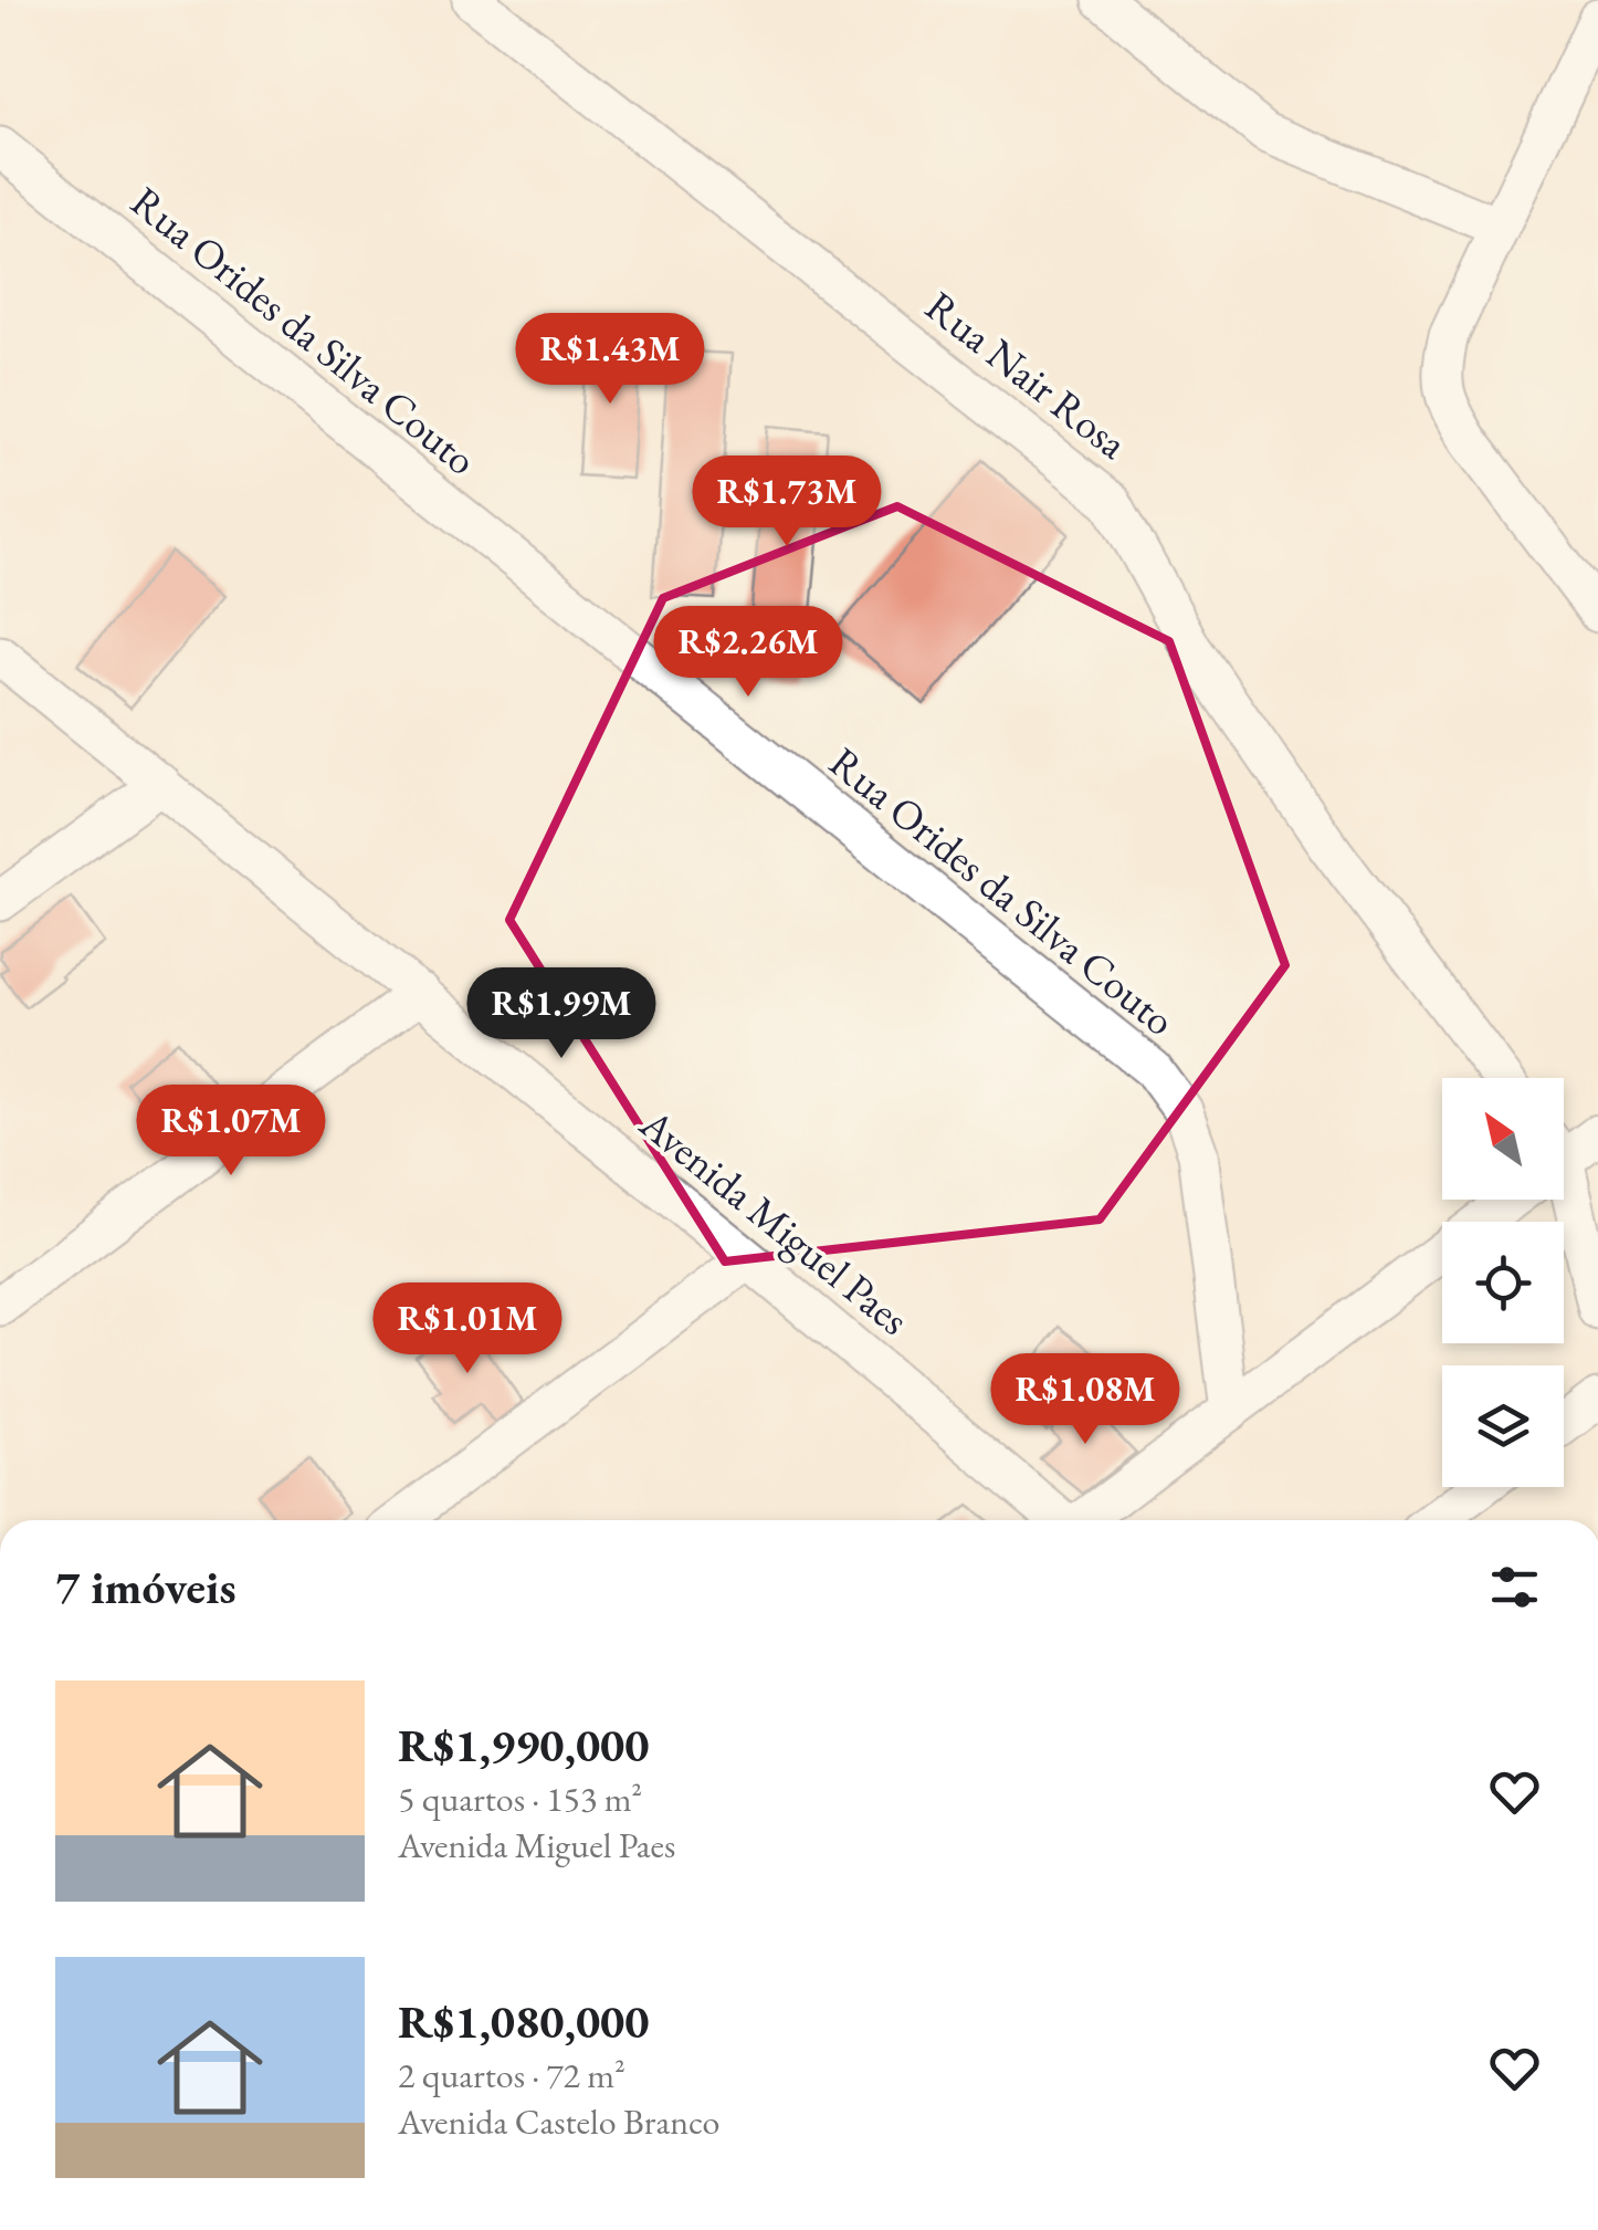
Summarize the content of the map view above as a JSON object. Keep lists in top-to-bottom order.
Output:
{
  "streets": {
    "street": ["Rua Orides da Silva Couto", "Rua Nair Rosa", "Avenida Miguel Paes"]
  },
  "north": "top left",
  "page": {
    "price": [
      "R$1.43M",
      "R$1.73M",
      "R$2.26M",
      "R$1.99M",
      "R$1.07M",
      "R$1.01M",
      "R$1.08M"
    ],
    "heading": "7 imóveis",
    "list": [
      {
        "name": "R$1,990,000",
        "note": "5 quartos · 153 m² · Avenida Miguel Paes"
      },
      {
        "name": "R$1,080,000",
        "note": "2 quartos · 72 m² · Avenida Castelo Branco"
      }
    ]
  }
}
